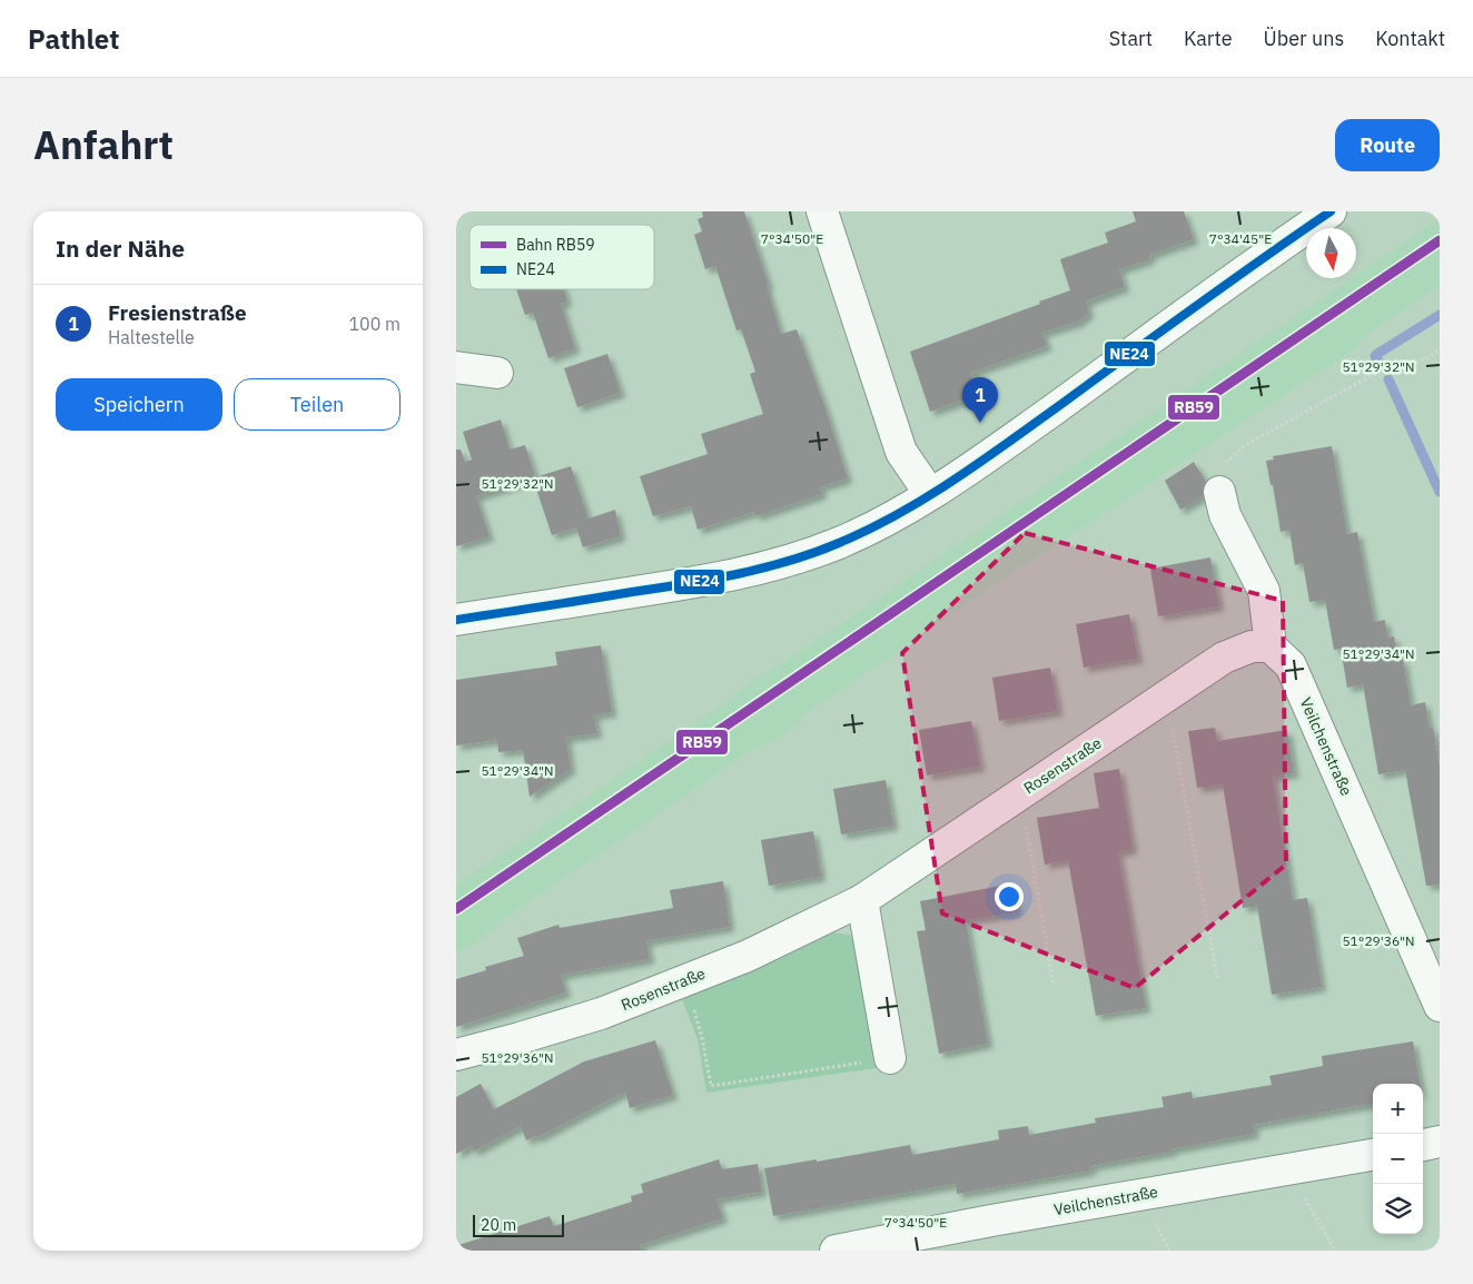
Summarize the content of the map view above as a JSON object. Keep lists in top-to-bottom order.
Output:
{
  "streets": {
    "street": ["Veilchenstraße", "Rosenstraße"]
  },
  "crossings": [
    ["Veilchenstraße", "Rosenstraße"]
  ],
  "lines": ["transit line NE24", "rail line RB59"],
  "legend": ["Bahn RB59", "NE24"],
  "scale_bar": "20 m",
  "north": "bottom",
  "page": {
    "header": "Pathlet",
    "nav": [
      "Start",
      "Karte",
      "Über uns",
      "Kontakt"
    ],
    "title": "Anfahrt",
    "buttons": [
      "Route",
      ["Speichern", "Teilen"]
    ],
    "heading": "In der Nähe",
    "list": [
      {
        "mark": "1",
        "name": "Fresienstraße",
        "note": "Haltestelle",
        "value": "100 m"
      }
    ],
    "pins": "1",
    "map_buttons": ["+", "−"],
    "scale": "20 m"
  },
  "coordinates": [
    "7°34'50\"E",
    "7°34'45\"E",
    "51°29'32\"N",
    "51°29'34\"N",
    "51°29'36\"N"
  ]
}
